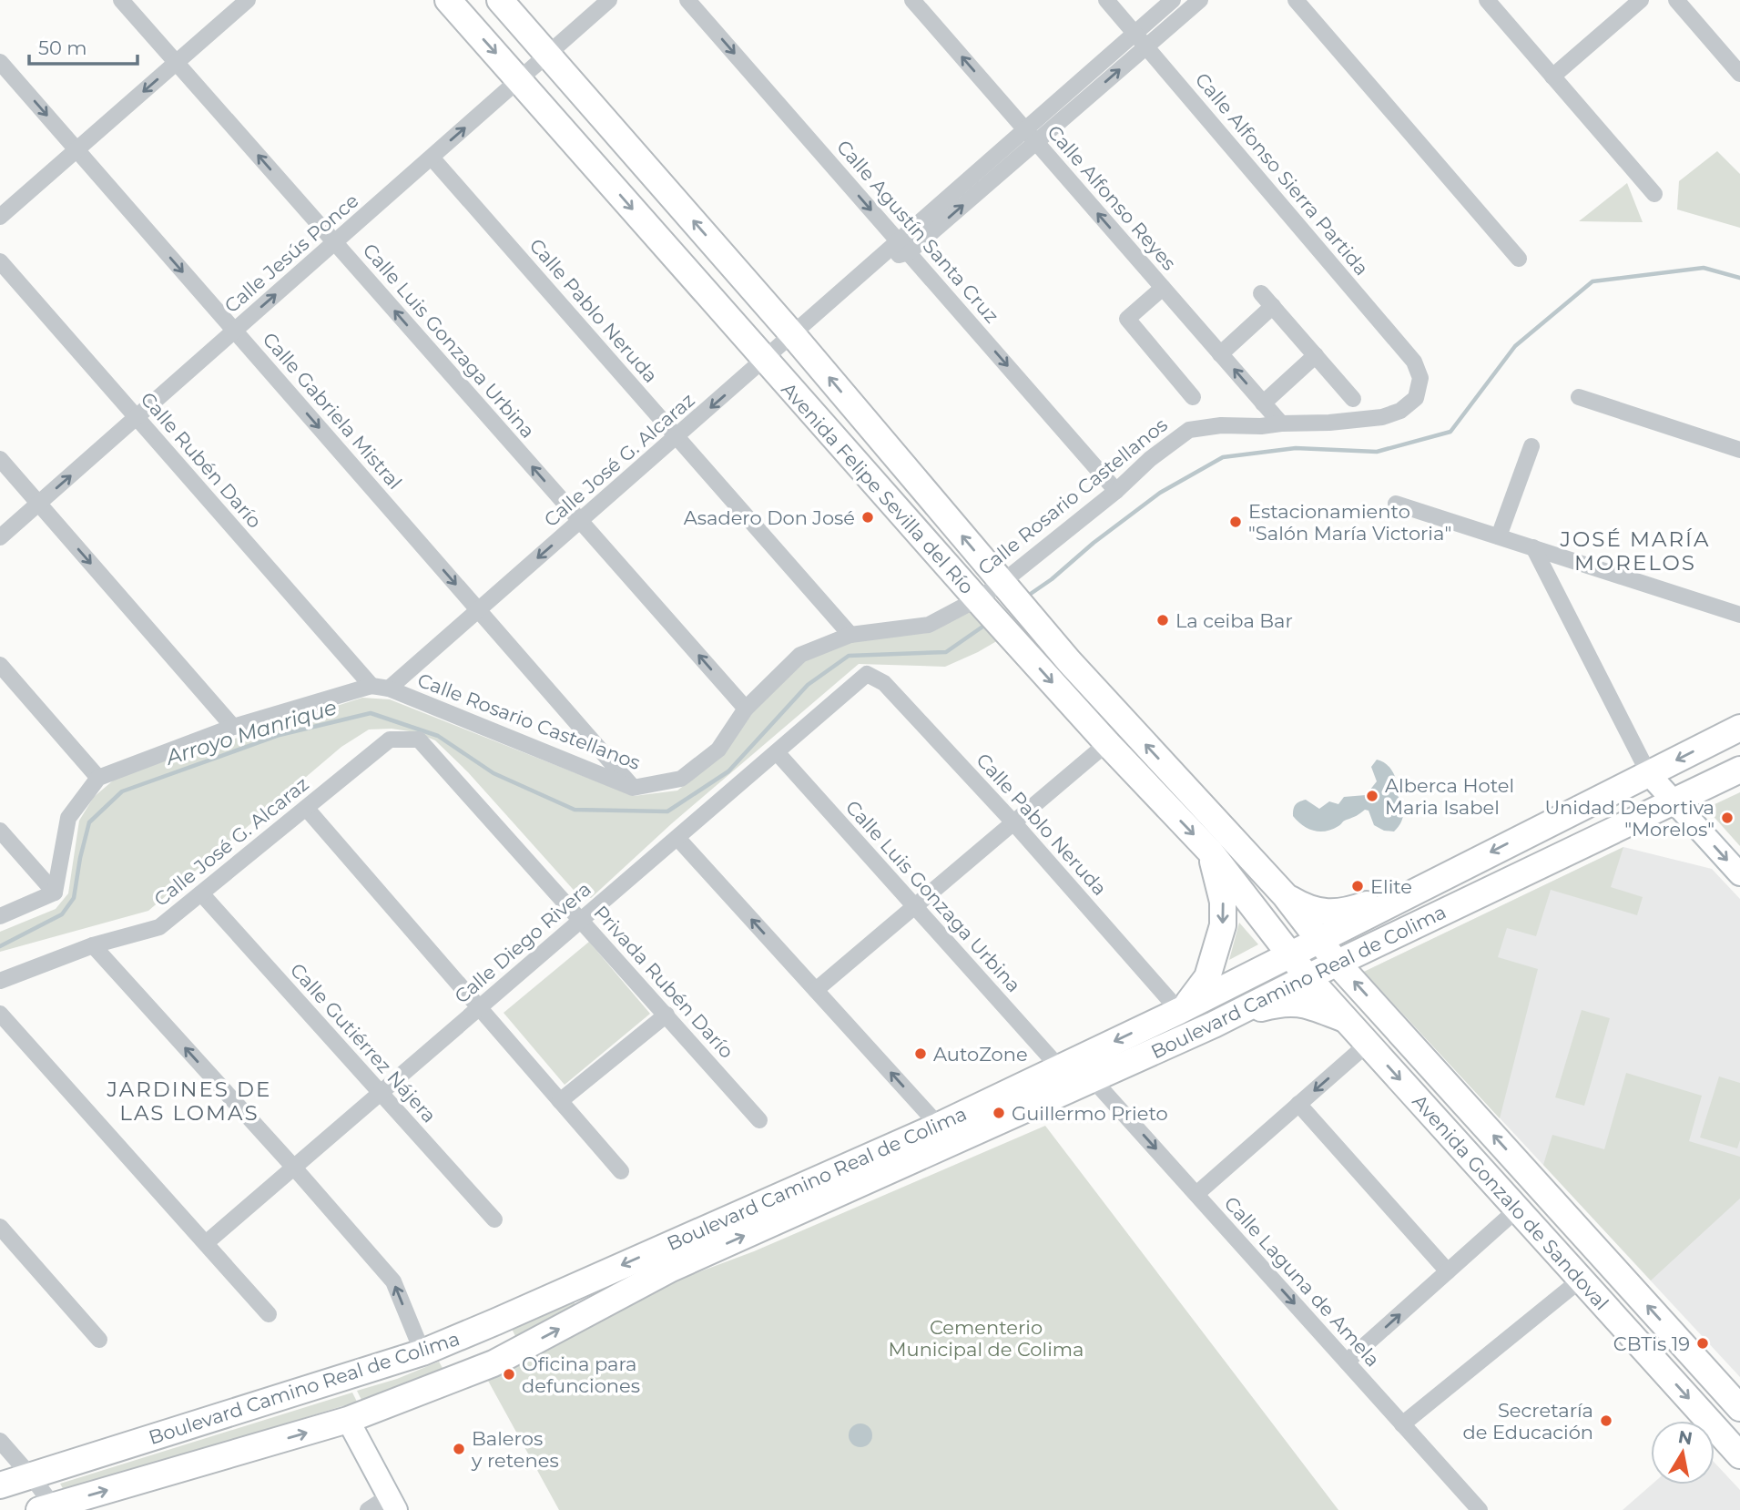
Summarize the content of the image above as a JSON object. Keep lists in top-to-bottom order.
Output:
{
  "streets": {
    "main road": ["Avenida Felipe Sevilla del Río", "Boulevard Camino Real de Colima", "Avenida Gonzalo de Sandoval"],
    "street": [
      "Calle Alfonso Sierra Partida",
      "Calle Alfonso Reyes",
      "Calle Agustín Santa Cruz",
      "Calle Jesús Ponce",
      "Calle Pablo Neruda",
      "Calle Luis Gonzaga Urbina",
      "Calle Gabriela Mistral",
      "Calle Rubén Darío",
      "Calle José G. Alcaraz",
      "Calle Rosario Castellanos",
      "Calle Diego Rivera",
      "Privada Rubén Darío",
      "Calle Gutiérrez Nájera",
      "Calle Laguna de Amela"
    ]
  },
  "crossings": [
    ["Calle Alfonso Sierra Partida", "Calle Rosario Castellanos"],
    ["Calle Alfonso Reyes", "Calle José G. Alcaraz"],
    ["Calle Alfonso Reyes", "Calle Rosario Castellanos"],
    ["Calle Agustín Santa Cruz", "Calle José G. Alcaraz"],
    ["Calle Agustín Santa Cruz", "Calle Rosario Castellanos"],
    ["Calle Jesús Ponce", "Calle Pablo Neruda"],
    ["Calle Jesús Ponce", "Calle Luis Gonzaga Urbina"],
    ["Calle Jesús Ponce", "Calle Gabriela Mistral"],
    ["Calle Jesús Ponce", "Calle Rubén Darío"],
    ["Calle Jesús Ponce", "Avenida Felipe Sevilla del Río"],
    ["Calle Pablo Neruda", "Calle José G. Alcaraz"],
    ["Calle Pablo Neruda", "Calle Rosario Castellanos"],
    ["Calle Pablo Neruda", "Calle Diego Rivera"],
    ["Calle Pablo Neruda", "Boulevard Camino Real de Colima"],
    ["Calle Luis Gonzaga Urbina", "Calle José G. Alcaraz"],
    ["Calle Luis Gonzaga Urbina", "Calle Rosario Castellanos"],
    ["Calle Luis Gonzaga Urbina", "Calle Diego Rivera"],
    ["Calle Luis Gonzaga Urbina", "Boulevard Camino Real de Colima"],
    ["Calle Gabriela Mistral", "Calle José G. Alcaraz"],
    ["Calle Gabriela Mistral", "Calle Rosario Castellanos"],
    ["Calle Rubén Darío", "Calle Rosario Castellanos"],
    ["Calle José G. Alcaraz", "Avenida Felipe Sevilla del Río"],
    ["Calle José G. Alcaraz", "Calle Rosario Castellanos"],
    ["Calle José G. Alcaraz", "Privada Rubén Darío"],
    ["Calle José G. Alcaraz", "Calle Gutiérrez Nájera"],
    ["Avenida Felipe Sevilla del Río", "Calle Rosario Castellanos"],
    ["Avenida Felipe Sevilla del Río", "Boulevard Camino Real de Colima"],
    ["Avenida Felipe Sevilla del Río", "Avenida Gonzalo de Sandoval"],
    ["Calle Diego Rivera", "Privada Rubén Darío"],
    ["Calle Diego Rivera", "Calle Gutiérrez Nájera"],
    ["Boulevard Camino Real de Colima", "Avenida Gonzalo de Sandoval"],
    ["Boulevard Camino Real de Colima", "Calle Laguna de Amela"]
  ],
  "one_way": [
    "Calle Alfonso Reyes",
    "Calle Agustín Santa Cruz",
    "Calle Jesús Ponce",
    "Calle Luis Gonzaga Urbina",
    "Calle Gabriela Mistral"
  ],
  "districts": ["JOSÉ MARÍA MORELOS", "JARDINES DE LAS LOMAS"],
  "water": ["Arroyo Manrique"],
  "parks": ["Cementerio Municipal de Colima"],
  "places": [
    "Asadero Don José",
    "Estacionamiento \"Salón María Victoria\"",
    "La ceiba Bar",
    "Alberca Hotel Maria Isabel",
    "Unidad Deportiva \"Morelos\"",
    "Elite",
    "AutoZone",
    "Guillermo Prieto",
    "CBTis 19",
    "Oficina para defunciones",
    "Secretaría de Educación",
    "Baleros y retenes"
  ],
  "scale_bar": "50 m",
  "north": "top"
}
